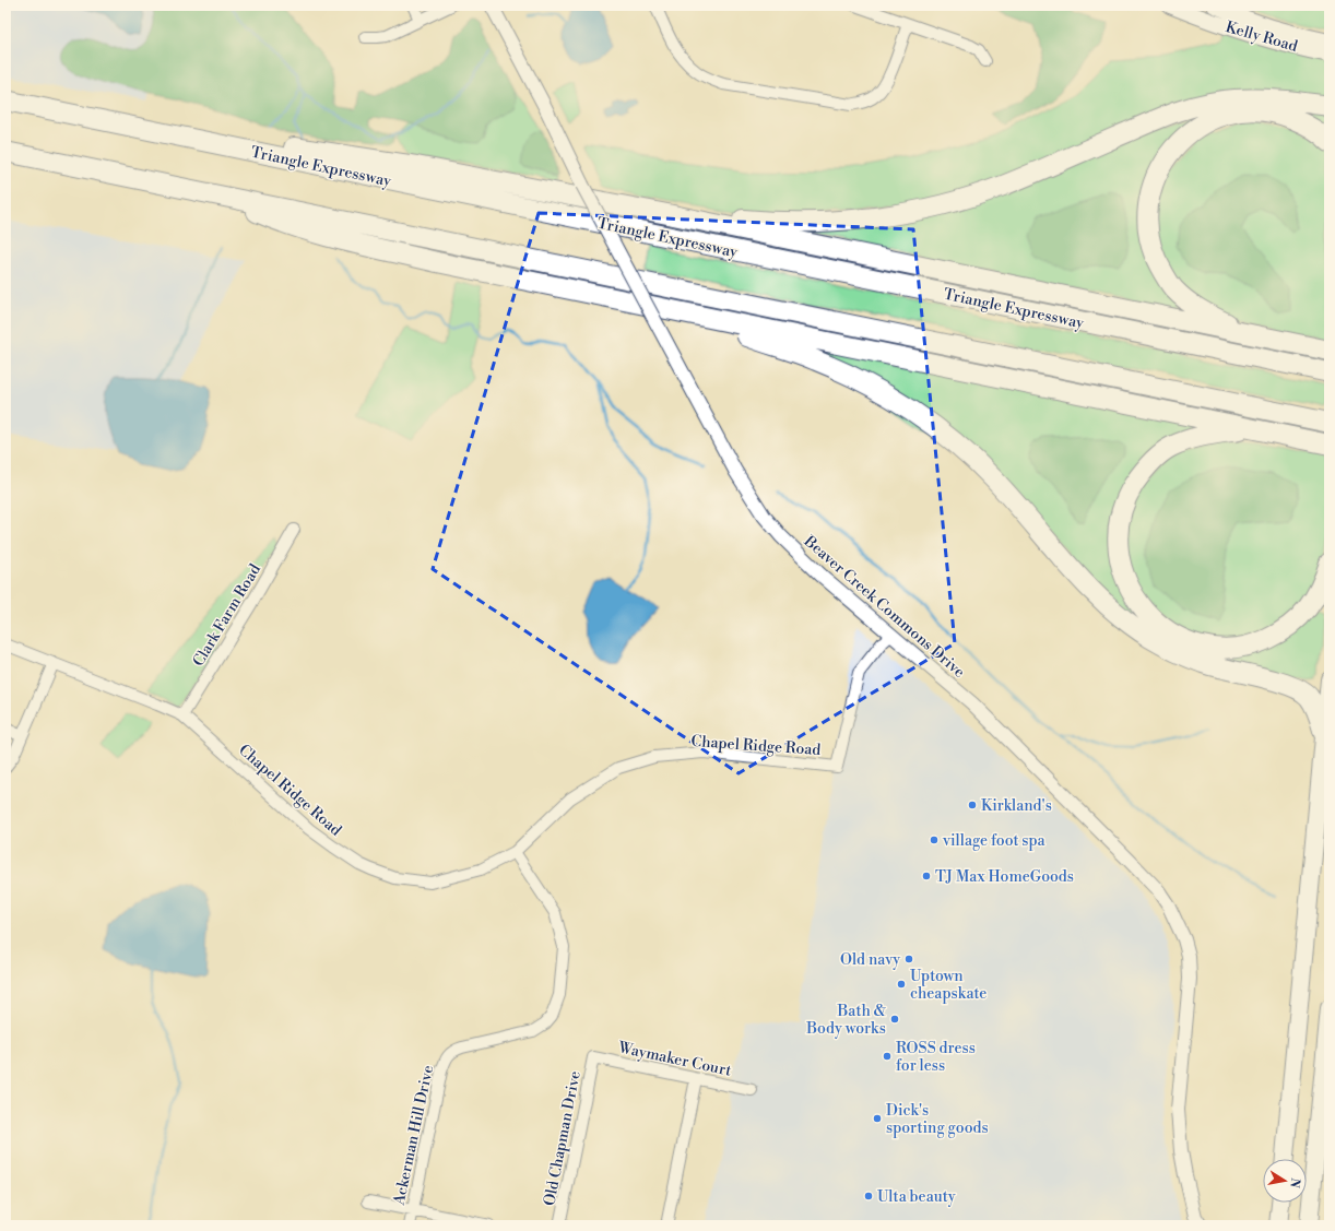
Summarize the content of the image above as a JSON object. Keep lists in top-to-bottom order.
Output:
{
  "streets": {
    "highway": ["Triangle Expressway"],
    "main road": ["Kelly Road"],
    "street": [
      "Beaver Creek Commons Drive",
      "Clark Farm Road",
      "Chapel Ridge Road",
      "Waymaker Court",
      "Ackerman Hill Drive",
      "Old Chapman Drive"
    ]
  },
  "crossings": [
    ["Beaver Creek Commons Drive", "Chapel Ridge Road"],
    ["Clark Farm Road", "Chapel Ridge Road"],
    ["Chapel Ridge Road", "Ackerman Hill Drive"],
    ["Waymaker Court", "Old Chapman Drive"]
  ],
  "places": [
    "Kirkland's",
    "village foot spa",
    "TJ Max HomeGoods",
    "Old navy",
    "Uptown cheapskate",
    "Bath & Body works",
    "ROSS dress for less",
    "Dick's sporting goods",
    "Ulta beauty"
  ],
  "north": "right"
}
